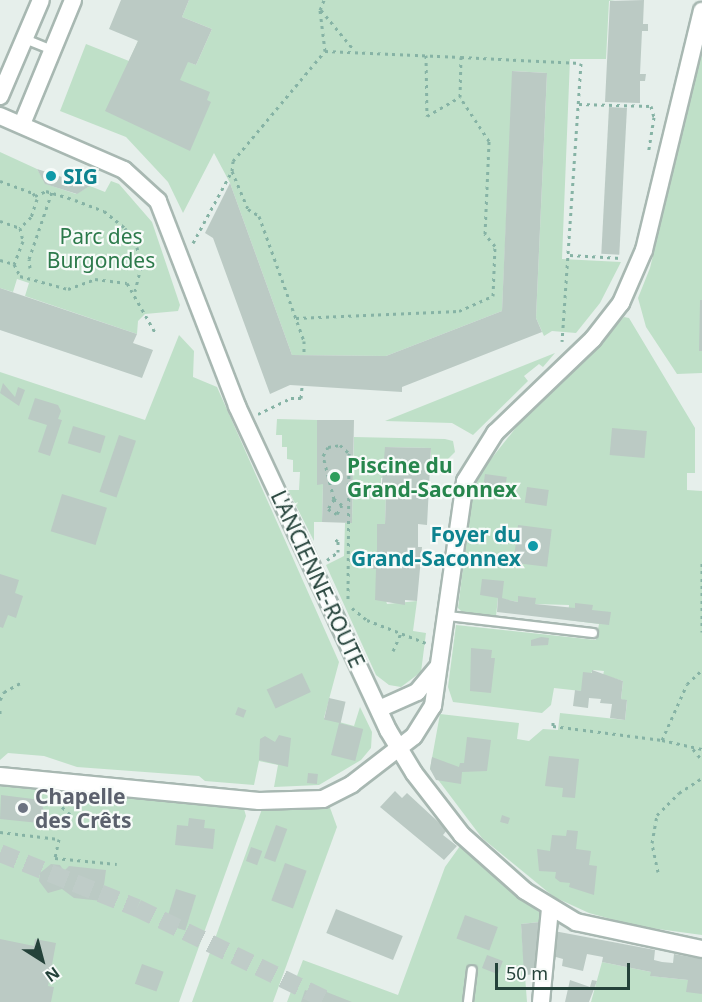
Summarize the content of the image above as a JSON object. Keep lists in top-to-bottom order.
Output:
{
  "streets": {
    "street": ["L'ANCIENNE-ROUTE"]
  },
  "parks": ["Parc des Burgondes"],
  "places": [
    "SIG",
    "Piscine du Grand-Saconnex",
    "Foyer du Grand-Saconnex",
    "Chapelle des Crêts"
  ],
  "scale_bar": "50 m",
  "north": "bottom right"
}
